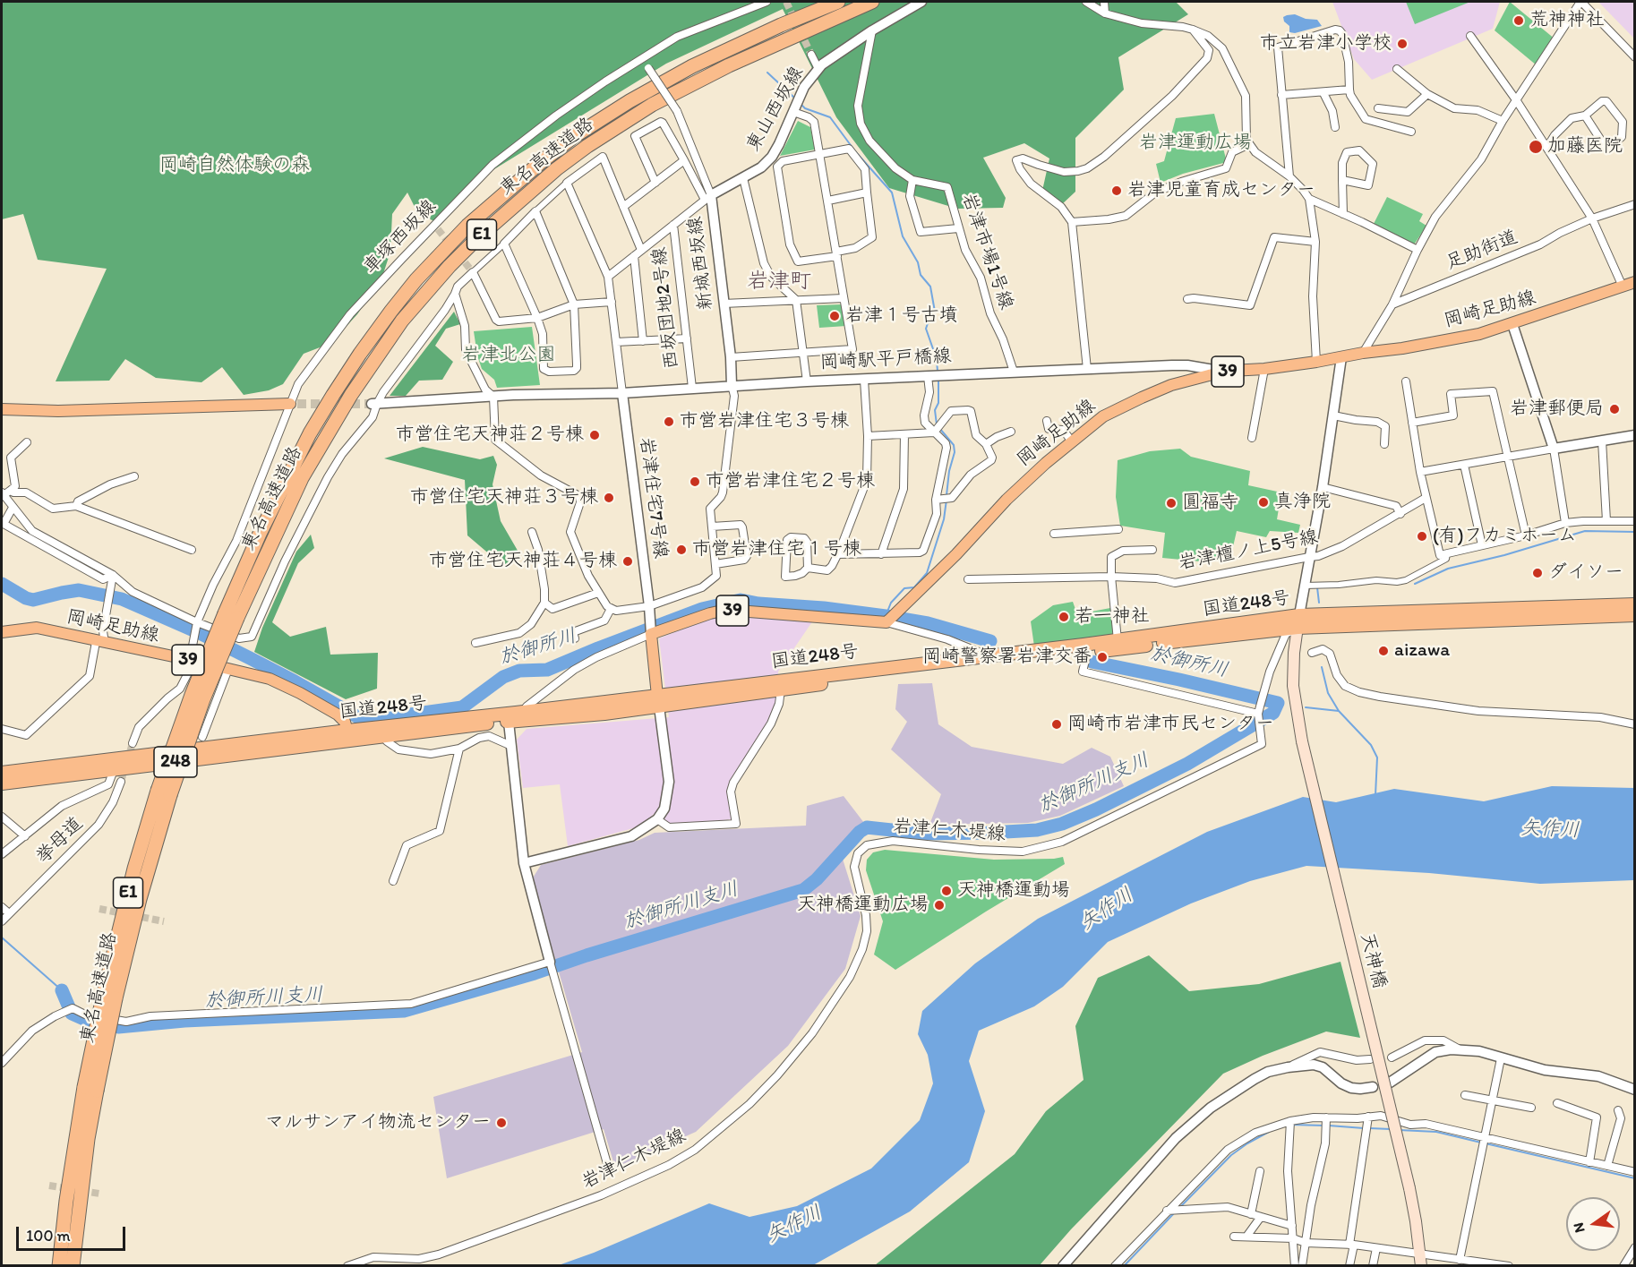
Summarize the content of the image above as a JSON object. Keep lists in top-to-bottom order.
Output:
{
  "streets": {
    "highway": [
      "東名高速道路",
      "E1",
      "国道248号",
      "248"
    ],
    "main road": ["岡崎足助線", "39", "天神橋"],
    "street": [
      "東山西坂線",
      "車塚西坂線",
      "足助街道",
      "岩津市場1号線",
      "新城西坂線",
      "西坂団地2号線",
      "岡崎駅平戸橋線",
      "岩津住宅7号線",
      "岩津檀ノ上5号線",
      "岩津仁木堤線",
      "挙母道"
    ]
  },
  "crossings": [
    ["東山西坂線", "岩津市場1号線"],
    ["東山西坂線", "新城西坂線"],
    ["車塚西坂線", "新城西坂線"],
    ["車塚西坂線", "岡崎足助線"],
    ["岩津市場1号線", "岡崎駅平戸橋線"],
    ["新城西坂線", "岡崎駅平戸橋線"],
    ["西坂団地2号線", "岡崎駅平戸橋線"],
    ["岡崎足助線", "岡崎駅平戸橋線"],
    ["岡崎足助線", "39"],
    ["岡崎足助線", "国道248号"],
    ["岡崎駅平戸橋線", "岩津住宅7号線"],
    ["39", "岩津住宅7号線"],
    ["国道248号", "天神橋"]
  ],
  "districts": ["岩津町"],
  "water": ["於御所川", "於御所川支川", "矢作川"],
  "parks": ["岩津運動広場", "岡崎自然体験の森", "岩津北公園"],
  "places": [
    "荒神神社",
    "市立岩津小学校",
    "加藤医院",
    "岩津児童育成センター",
    "岩津１号古墳",
    "岩津郵便局",
    "市営岩津住宅３号棟",
    "市営住宅天神荘２号棟",
    "市営岩津住宅２号棟",
    "市営住宅天神荘３号棟",
    "真浄院",
    "圓福寺",
    "(有)フカミホーム",
    "市営岩津住宅１号棟",
    "市営住宅天神荘４号棟",
    "ダイソー",
    "若一神社",
    "aizawa",
    "岡崎警察署岩津交番",
    "岡崎市岩津市民センター",
    "天神橋運動場",
    "天神橋運動広場",
    "マルサンアイ物流センター"
  ],
  "scale_bar": "100 m",
  "north": "left"
}
